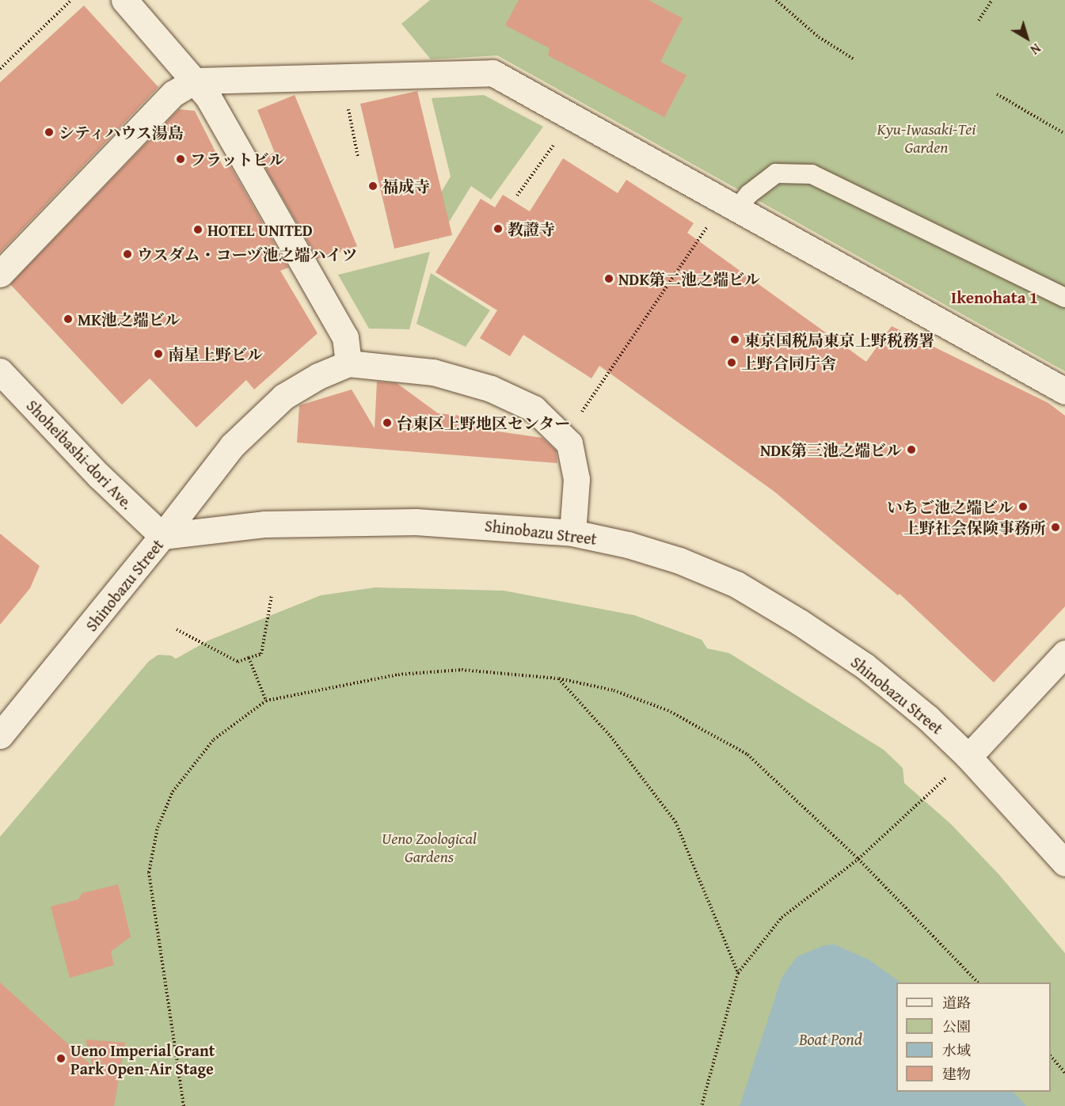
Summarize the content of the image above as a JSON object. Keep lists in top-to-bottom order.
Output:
{
  "streets": {
    "street": ["Shoheibashi-dori Ave.", "Shinobazu Street"]
  },
  "crossings": [
    ["Shoheibashi-dori Ave.", "Shinobazu Street"]
  ],
  "districts": ["Ikenohata 1"],
  "water": ["Boat Pond"],
  "parks": ["Kyu-Iwasaki-Tei Garden", "Ueno Zoological Gardens"],
  "places": [
    "シティハウス湯島",
    "フラットビル",
    "福成寺",
    "教證寺",
    "HOTEL UNITED",
    "ウスダム・コーヅ池之端ハイツ",
    "NDK第二池之端ビル",
    "MK池之端ビル",
    "東京国税局東京上野税務署",
    "南星上野ビル",
    "上野合同庁舎",
    "台東区上野地区センター",
    "NDK第三池之端ビル",
    "いちご池之端ビル",
    "上野社会保険事務所",
    "Ueno Imperial Grant Park Open-Air Stage"
  ],
  "legend": [
    "道路",
    "公園",
    "水域",
    "建物"
  ],
  "north": "bottom right"
}
